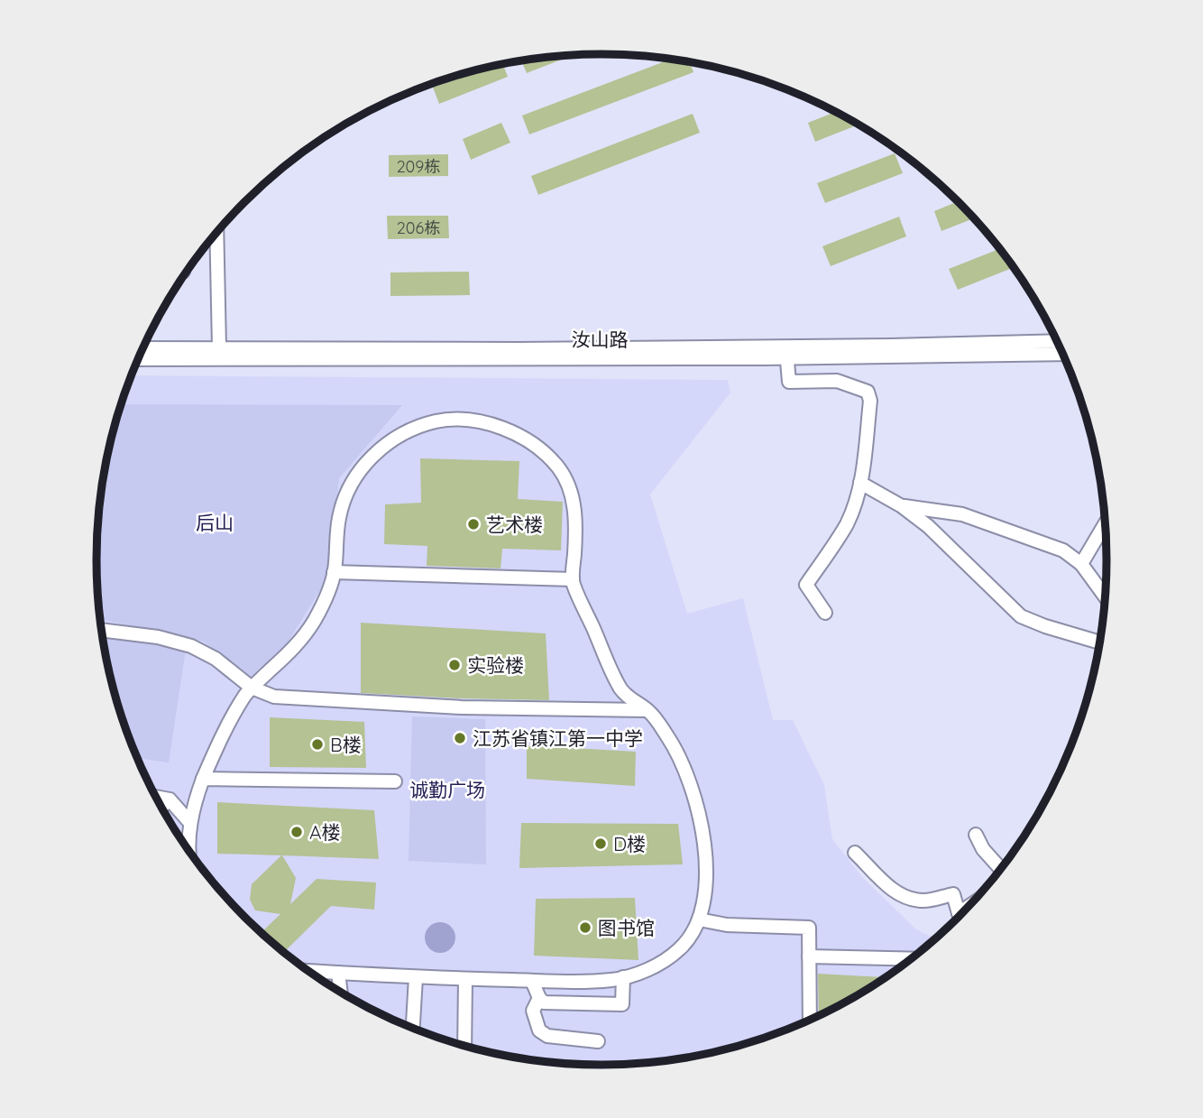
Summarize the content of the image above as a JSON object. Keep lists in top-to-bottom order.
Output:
{
  "streets": {
    "street": ["汝山路"]
  },
  "parks": ["后山", "诚勤广场"],
  "places": [
    "艺术楼",
    "实验楼",
    "江苏省镇江第一中学",
    "B楼",
    "A楼",
    "D楼",
    "图书馆"
  ],
  "house_numbers": ["209栋", "206栋"]
}
